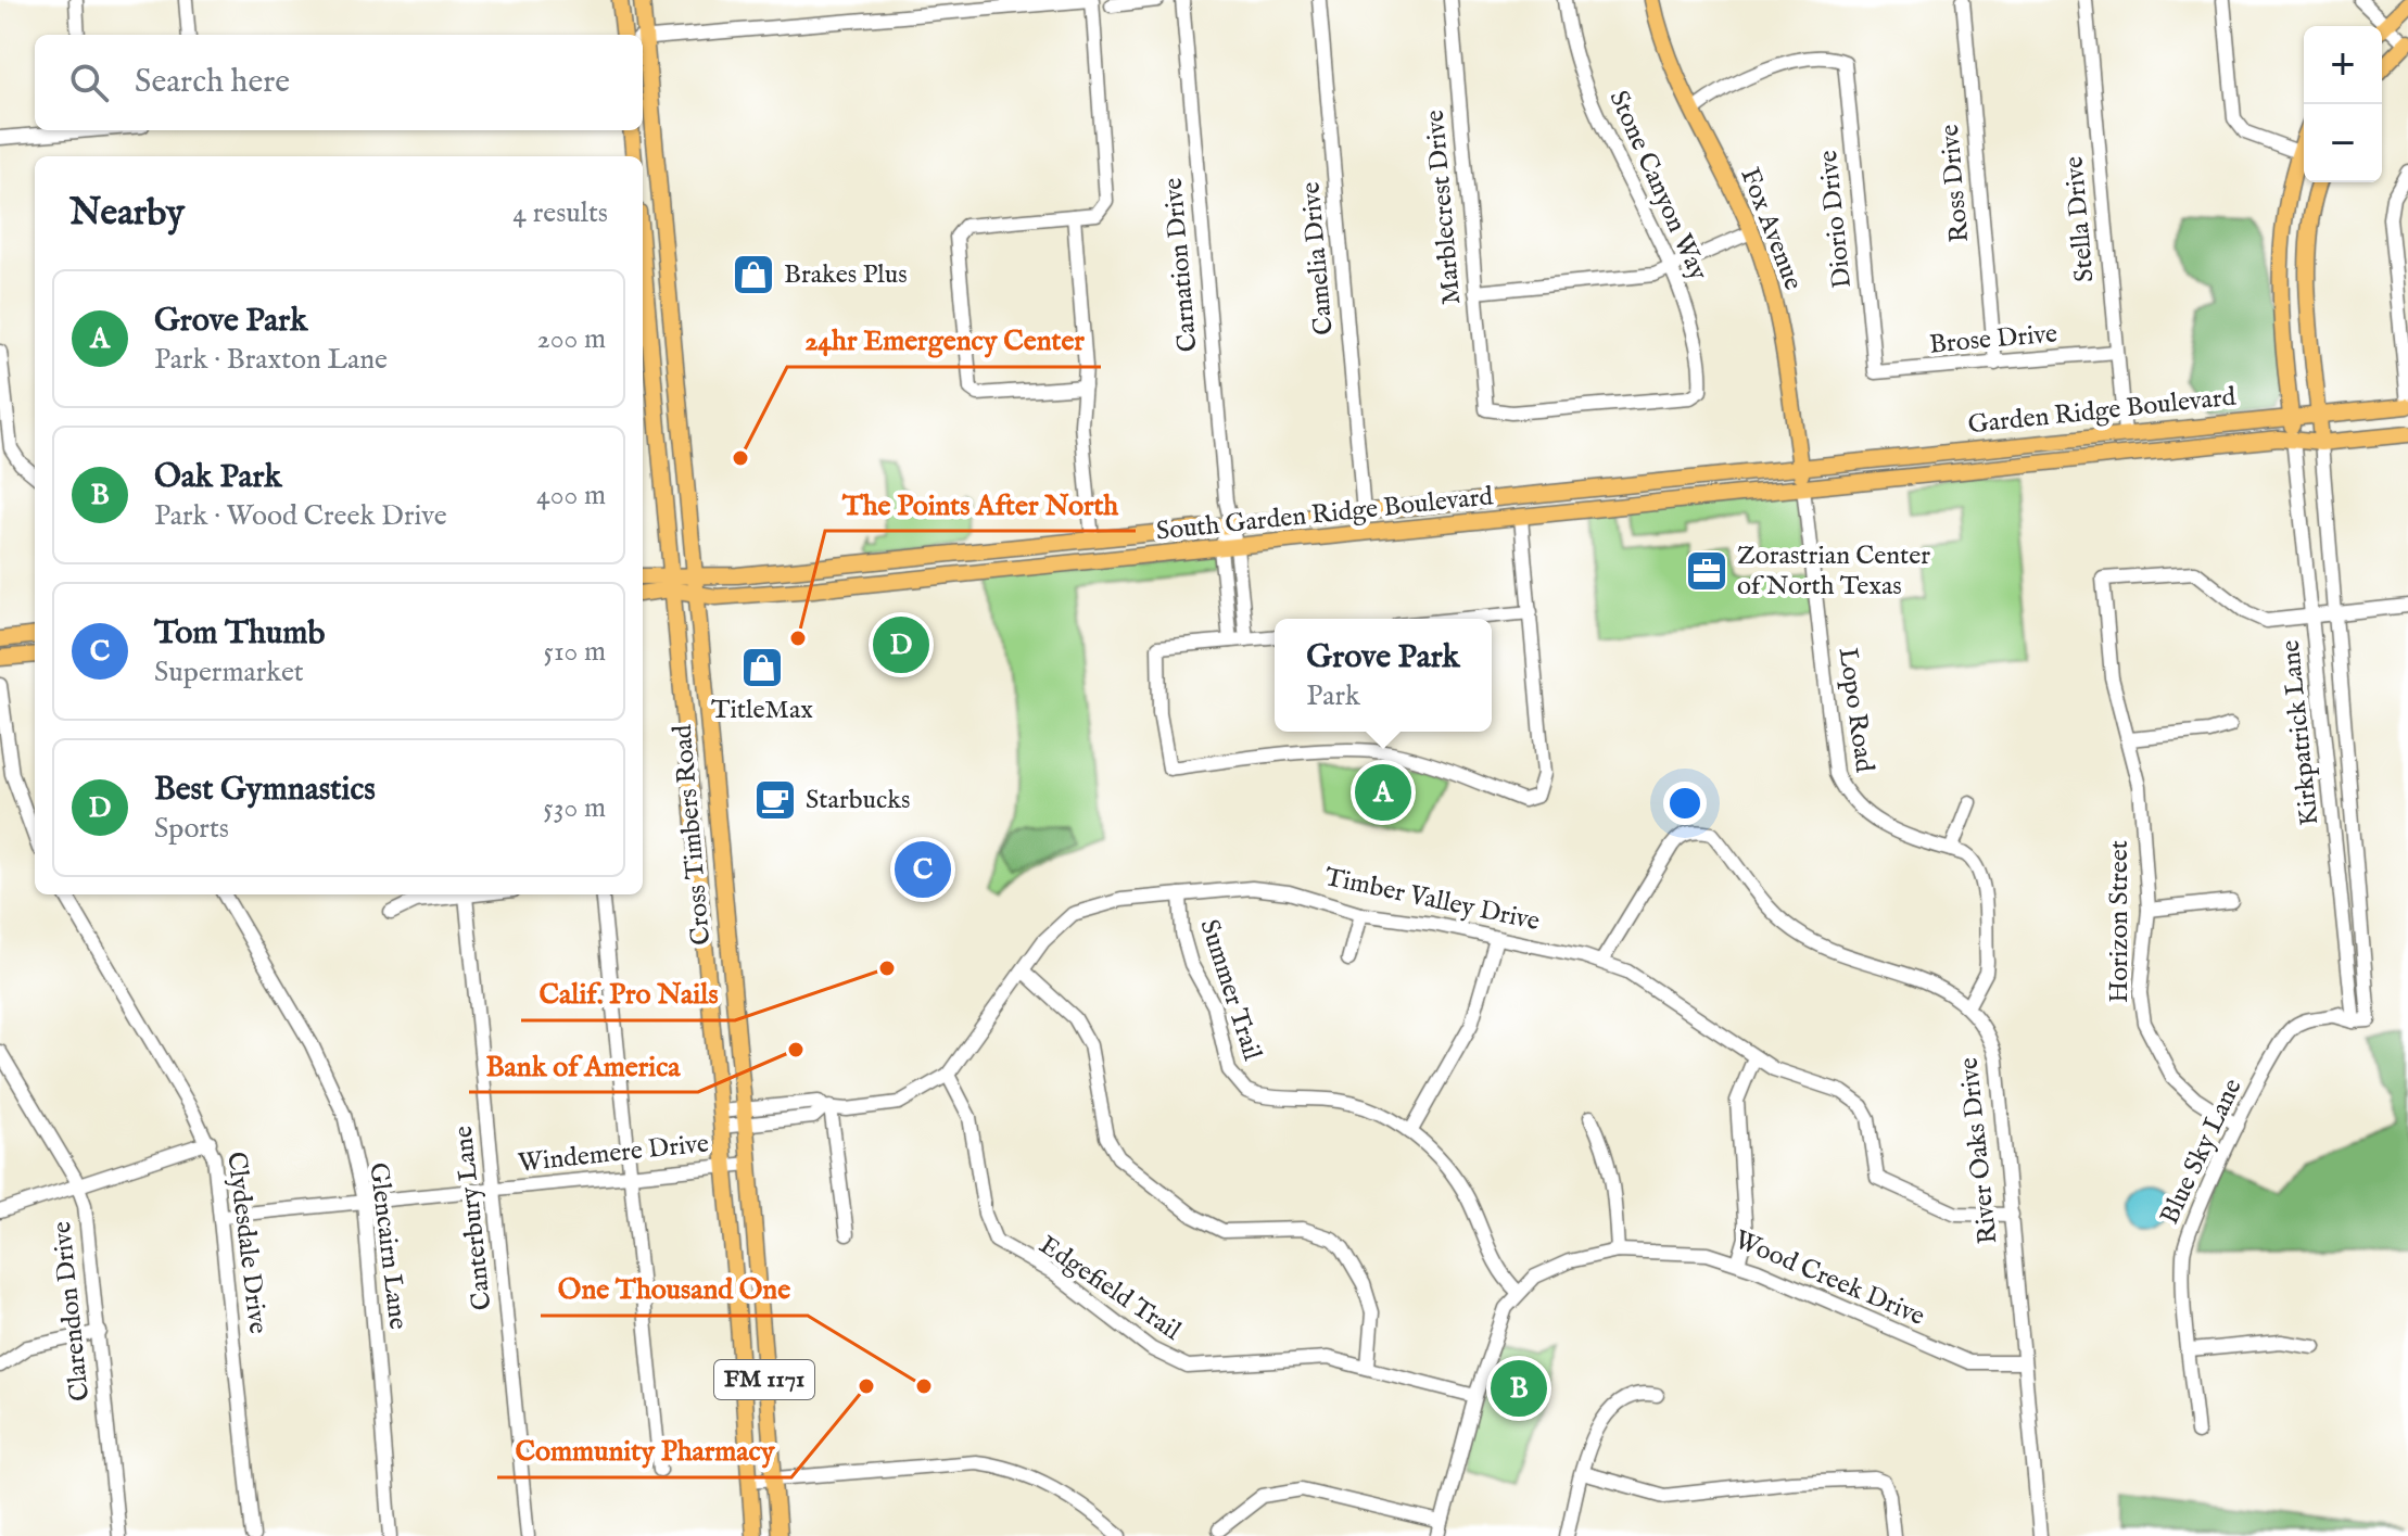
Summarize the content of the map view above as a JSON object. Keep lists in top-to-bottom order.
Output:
{
  "streets": {
    "main road": [
      "Fox Avenue",
      "Garden Ridge Boulevard",
      "South Garden Ridge Boulevard",
      "Cross Timbers Road",
      "FM 1171"
    ],
    "street": [
      "Ross Drive",
      "Stone Canyon Way",
      "Marblecrest Drive",
      "Diorio Drive",
      "Stella Drive",
      "Camelia Drive",
      "Carnation Drive",
      "Brose Drive",
      "Lopo Road",
      "Kirkpatrick Lane",
      "Timber Valley Drive",
      "Horizon Street",
      "Summer Trail",
      "River Oaks Drive",
      "Blue Sky Lane",
      "Windemere Drive",
      "Canterbury Lane",
      "Clydesdale Drive",
      "Glencairn Lane",
      "Wood Creek Drive",
      "Edgefield Trail",
      "Clarendon Drive"
    ]
  },
  "crossings": [
    ["Ross Drive", "Brose Drive"],
    ["Stone Canyon Way", "Marblecrest Drive"],
    ["Diorio Drive", "Fox Avenue"],
    ["Diorio Drive", "Brose Drive"],
    ["Stella Drive", "Brose Drive"],
    ["Stella Drive", "Garden Ridge Boulevard"],
    ["Fox Avenue", "Garden Ridge Boulevard"],
    ["Fox Avenue", "South Garden Ridge Boulevard"],
    ["Fox Avenue", "Lopo Road"],
    ["Camelia Drive", "South Garden Ridge Boulevard"],
    ["Carnation Drive", "South Garden Ridge Boulevard"],
    ["Garden Ridge Boulevard", "South Garden Ridge Boulevard"],
    ["Garden Ridge Boulevard", "Lopo Road"],
    ["Garden Ridge Boulevard", "Kirkpatrick Lane"],
    ["South Garden Ridge Boulevard", "Lopo Road"],
    ["South Garden Ridge Boulevard", "Cross Timbers Road"],
    ["South Garden Ridge Boulevard", "FM 1171"],
    ["Lopo Road", "River Oaks Drive"],
    ["Kirkpatrick Lane", "Horizon Street"],
    ["Kirkpatrick Lane", "Blue Sky Lane"],
    ["Cross Timbers Road", "Timber Valley Drive"],
    ["Cross Timbers Road", "Windemere Drive"],
    ["Cross Timbers Road", "FM 1171"],
    ["Timber Valley Drive", "Summer Trail"],
    ["Timber Valley Drive", "River Oaks Drive"],
    ["Timber Valley Drive", "Edgefield Trail"],
    ["Horizon Street", "Blue Sky Lane"],
    ["Summer Trail", "Wood Creek Drive"],
    ["River Oaks Drive", "Wood Creek Drive"],
    ["Windemere Drive", "Canterbury Lane"],
    ["Windemere Drive", "Clydesdale Drive"],
    ["Windemere Drive", "Glencairn Lane"],
    ["Wood Creek Drive", "Edgefield Trail"]
  ],
  "places": {
    "shop": ["Brakes Plus", "TitleMax"],
    "other": [
      "24hr Emergency Center",
      "The Points After North",
      "Calif. Pro Nails",
      "Bank of America",
      "Community Pharmacy",
      "One Thousand One"
    ],
    "office": ["Zorastrian Center of North Texas"],
    "cafe": ["Starbucks"]
  },
  "page": {
    "map_buttons": ["+", "−"],
    "search": "Search here",
    "heading": ["Nearby", "4 results"],
    "list": [
      {
        "mark": "A",
        "name": "Grove Park",
        "note": "Park · Braxton Lane",
        "value": "200 m"
      },
      {
        "mark": "B",
        "name": "Oak Park",
        "note": "Park · Wood Creek Drive",
        "value": "400 m"
      },
      {
        "mark": "C",
        "name": "Tom Thumb",
        "note": "Supermarket",
        "value": "510 m"
      },
      {
        "mark": "D",
        "name": "Best Gymnastics",
        "note": "Sports",
        "value": "530 m"
      }
    ],
    "pins": [
      "D",
      "A",
      "C",
      "B"
    ],
    "popup": ["Grove Park", "Park"]
  }
}
